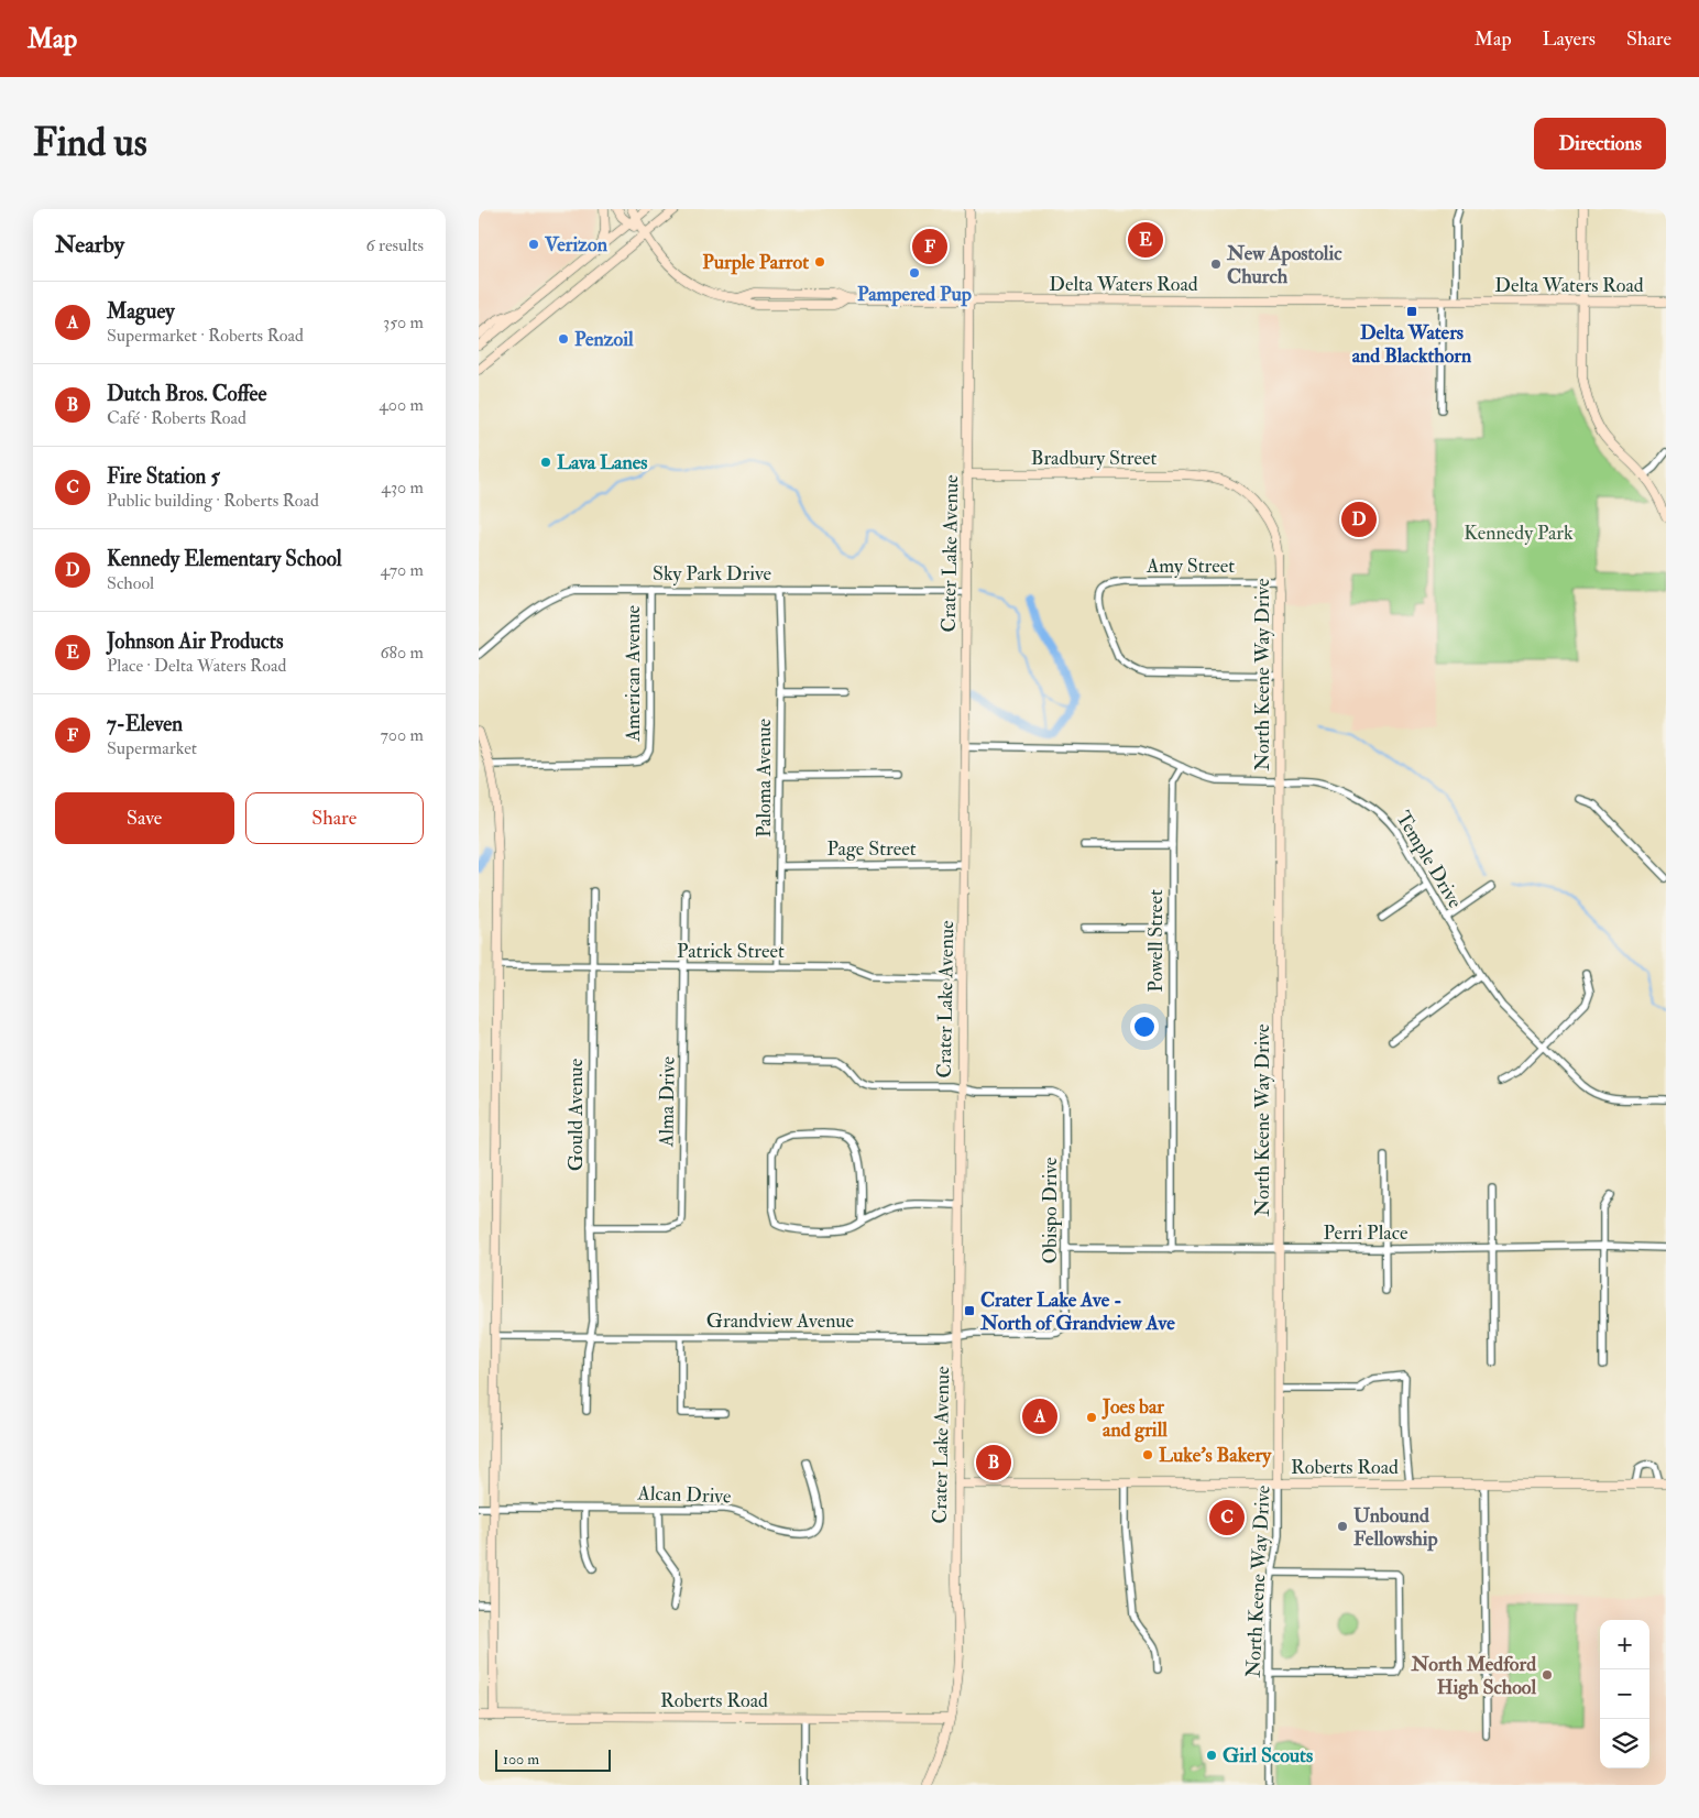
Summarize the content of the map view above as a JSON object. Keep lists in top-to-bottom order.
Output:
{
  "streets": {
    "street": [
      "Delta Waters Road",
      "Bradbury Street",
      "Crater Lake Avenue",
      "Amy Street",
      "Sky Park Drive",
      "American Avenue",
      "North Keene Way Drive",
      "Paloma Avenue",
      "Page Street",
      "Temple Drive",
      "Powell Street",
      "Patrick Street",
      "Alma Drive",
      "Gould Avenue",
      "Obispo Drive",
      "Perri Place",
      "Grandview Avenue",
      "Roberts Road",
      "Alcan Drive"
    ]
  },
  "crossings": [
    ["Delta Waters Road", "Crater Lake Avenue"],
    ["Bradbury Street", "Crater Lake Avenue"],
    ["Bradbury Street", "North Keene Way Drive"],
    ["Crater Lake Avenue", "Sky Park Drive"],
    ["Crater Lake Avenue", "Page Street"],
    ["Crater Lake Avenue", "Temple Drive"],
    ["Crater Lake Avenue", "Patrick Street"],
    ["Crater Lake Avenue", "Obispo Drive"],
    ["Crater Lake Avenue", "Grandview Avenue"],
    ["Crater Lake Avenue", "Roberts Road"],
    ["Amy Street", "North Keene Way Drive"],
    ["Sky Park Drive", "American Avenue"],
    ["Sky Park Drive", "Paloma Avenue"],
    ["North Keene Way Drive", "Temple Drive"],
    ["North Keene Way Drive", "Perri Place"],
    ["North Keene Way Drive", "Roberts Road"],
    ["Paloma Avenue", "Page Street"],
    ["Paloma Avenue", "Patrick Street"],
    ["Temple Drive", "Powell Street"],
    ["Powell Street", "Perri Place"],
    ["Patrick Street", "Alma Drive"],
    ["Patrick Street", "Gould Avenue"],
    ["Alma Drive", "Gould Avenue"],
    ["Gould Avenue", "Grandview Avenue"],
    ["Obispo Drive", "Perri Place"],
    ["Obispo Drive", "Grandview Avenue"]
  ],
  "parks": ["Kennedy Park"],
  "places": {
    "other": [
      "Verizon",
      "Purple Parrot",
      "New Apostolic Church",
      "Pampered Pup",
      "Penzoil",
      "Lava Lanes",
      "Joes bar and grill",
      "Luke's Bakery",
      "Unbound Fellowship",
      "North Medford High School",
      "Girl Scouts"
    ],
    "transit": ["Delta Waters and Blackthorn", "Crater Lake Ave - North of Grandview Ave"]
  },
  "scale_bar": "100 m",
  "page": {
    "header": "Map",
    "nav": ["Map", "Layers", "Share"],
    "buttons": [
      "Directions",
      ["Save", "Share"]
    ],
    "title": "Find us",
    "heading": ["Nearby", "6 results"],
    "pins": [
      "E",
      "F",
      "D",
      "A",
      "B",
      "C"
    ],
    "list": [
      {
        "mark": "A",
        "name": "Maguey",
        "note": "Supermarket · Roberts Road",
        "value": "350 m"
      },
      {
        "mark": "B",
        "name": "Dutch Bros. Coffee",
        "note": "Café · Roberts Road",
        "value": "400 m"
      },
      {
        "mark": "C",
        "name": "Fire Station 5",
        "note": "Public building · Roberts Road",
        "value": "430 m"
      },
      {
        "mark": "D",
        "name": "Kennedy Elementary School",
        "note": "School",
        "value": "470 m"
      },
      {
        "mark": "E",
        "name": "Johnson Air Products",
        "note": "Place · Delta Waters Road",
        "value": "680 m"
      },
      {
        "mark": "F",
        "name": "7-Eleven",
        "note": "Supermarket",
        "value": "700 m"
      }
    ],
    "map_buttons": ["+", "−"],
    "scale": "100 m"
  }
}
